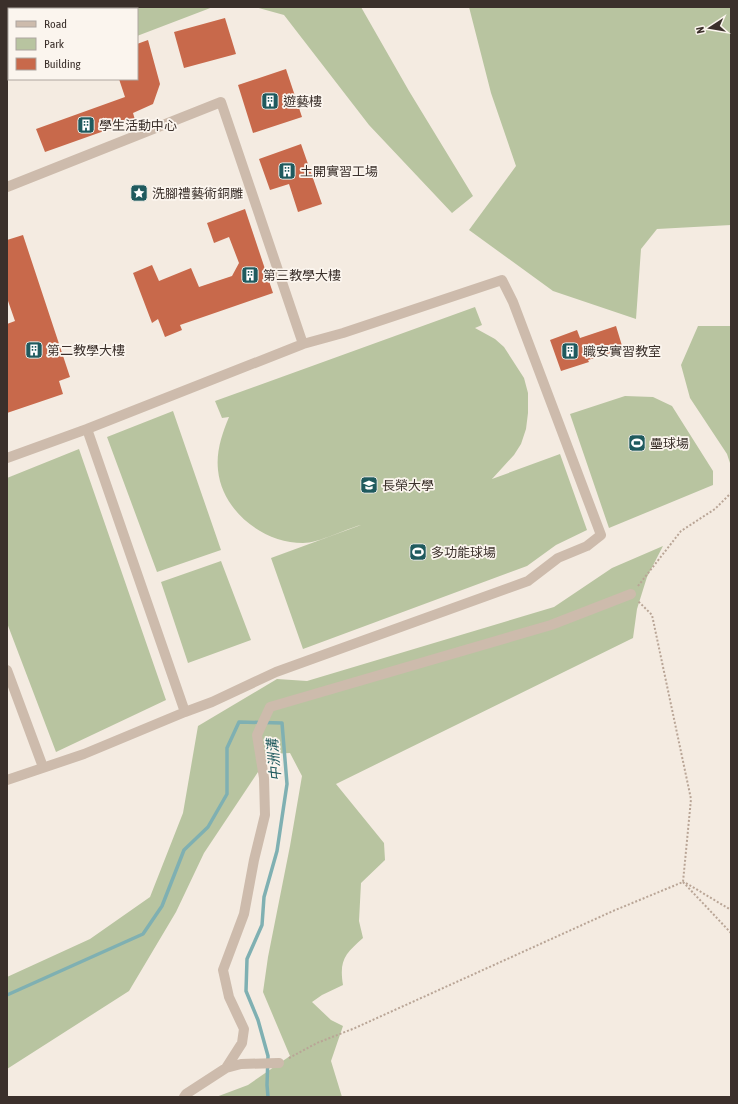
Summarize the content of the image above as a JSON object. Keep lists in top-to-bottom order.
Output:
{
  "water": ["中洲溝"],
  "places": {
    "building": [
      "遊藝樓",
      "學生活動中心",
      "土開實習工場",
      "第三教學大樓",
      "第二教學大樓",
      "職安實習教室"
    ],
    "place": ["洗腳禮藝術銅雕"],
    "sports": ["壘球場", "多功能球場"],
    "school or university": ["長榮大學"]
  },
  "legend": ["Road", "Park", "Building"],
  "north": "left"
}
